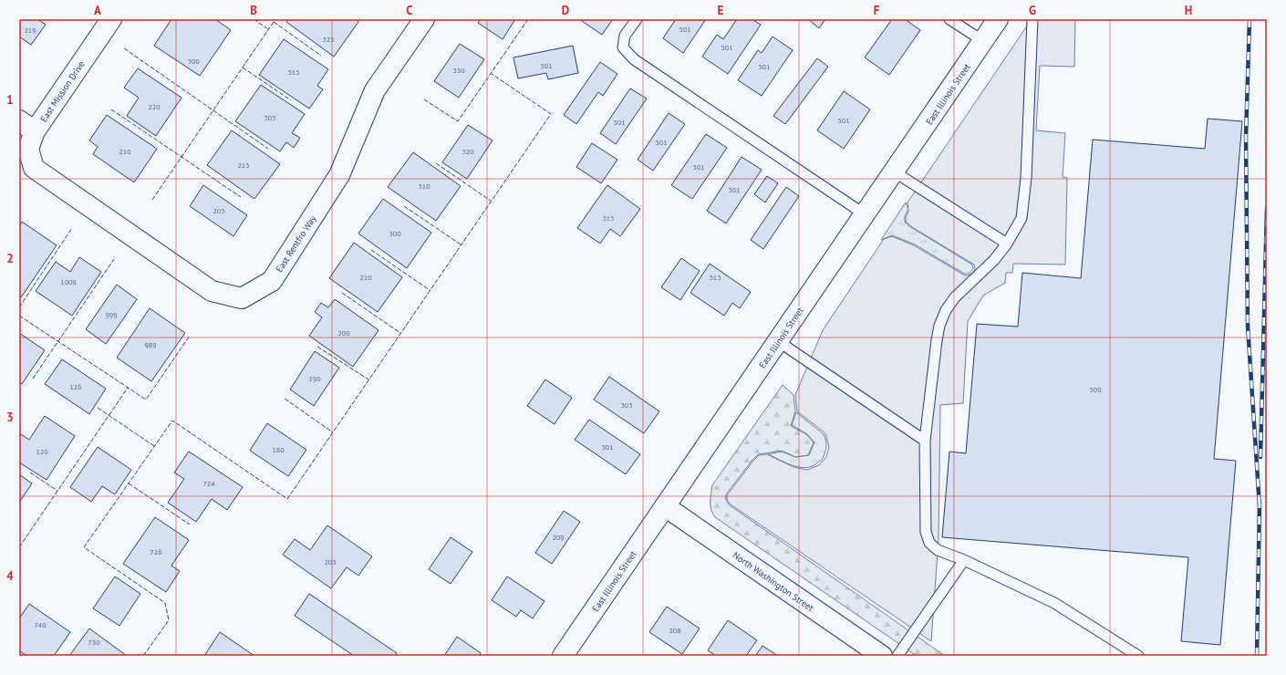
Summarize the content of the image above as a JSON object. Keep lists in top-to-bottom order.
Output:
{
  "streets": {
    "street": [
      "East Mission Drive",
      "East Illinois Street",
      "East Rentfro Way",
      "North Washington Street"
    ]
  },
  "crossings": [
    ["East Mission Drive", "East Rentfro Way"],
    ["East Illinois Street", "North Washington Street"]
  ],
  "house_numbers": [
    "501",
    "219",
    "325",
    "501",
    "300",
    "501",
    "501",
    "330",
    "315",
    "220",
    "305",
    "501",
    "501",
    "501",
    "210",
    "320",
    "215",
    "501",
    "310",
    "501",
    "205",
    "315",
    "300",
    "210",
    "313",
    "1009",
    "999",
    "200",
    "989",
    "190",
    "126",
    "500",
    "303",
    "301",
    "180",
    "120",
    "724",
    "209",
    "726",
    "203",
    "740",
    "208",
    "730"
  ],
  "grid": {
    "columns": [
      "A",
      "B",
      "C",
      "D",
      "E",
      "F",
      "G",
      "H"
    ],
    "rows": [
      "1",
      "2",
      "3",
      "4"
    ]
  }
}
